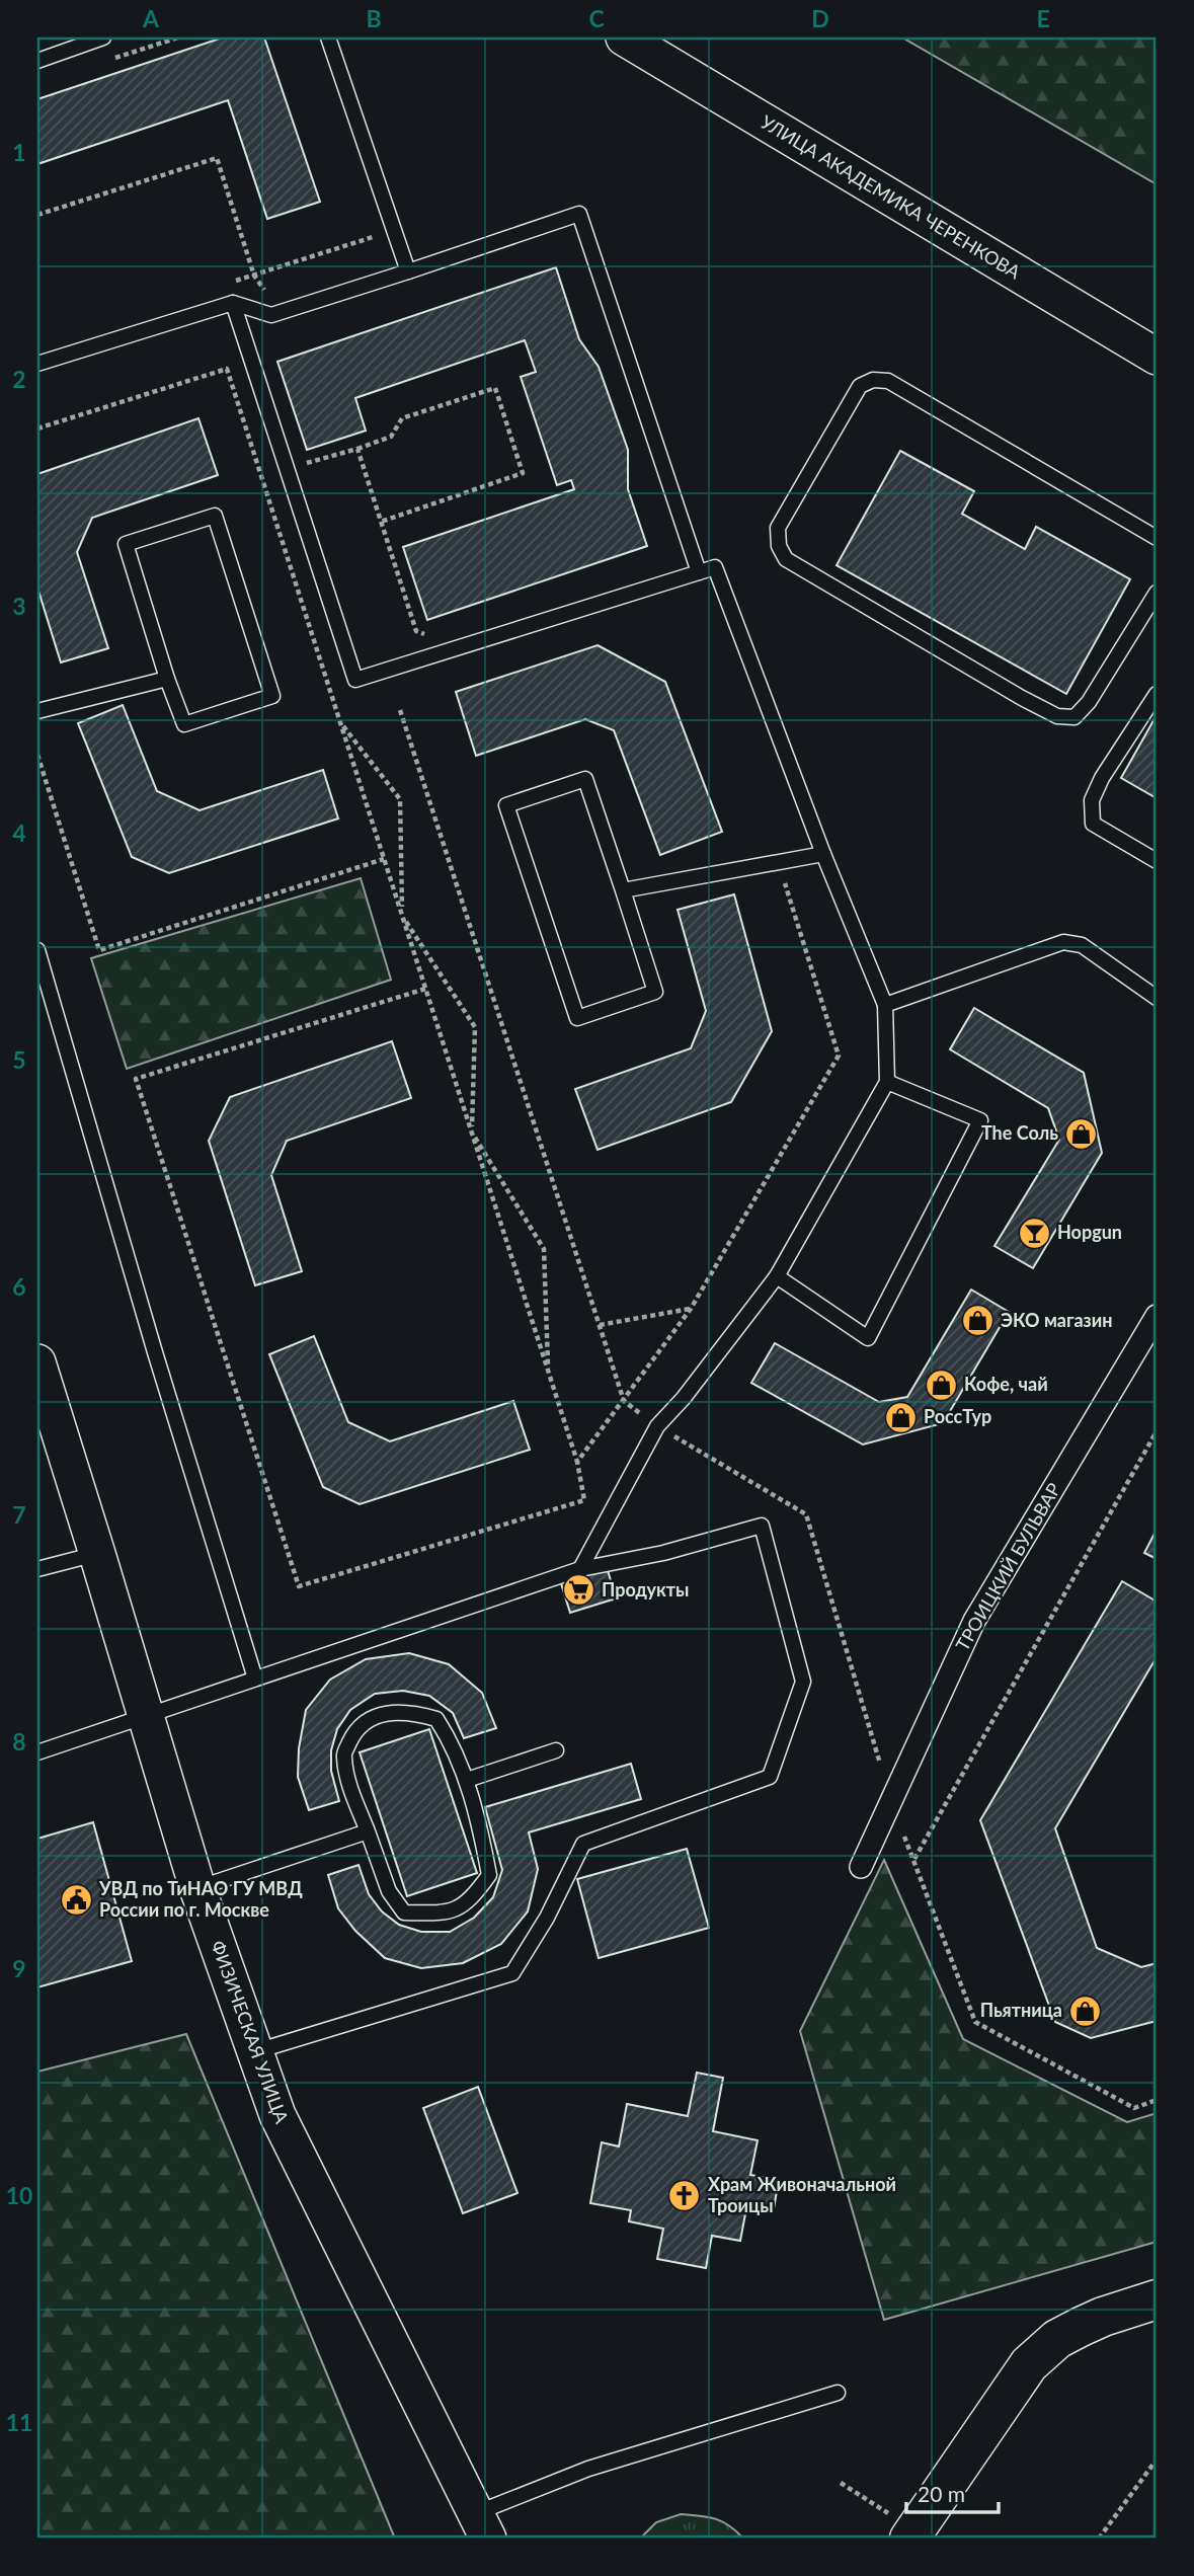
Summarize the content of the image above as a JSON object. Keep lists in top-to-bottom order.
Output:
{
  "streets": {
    "street": ["УЛИЦА АКАДЕМИКА ЧЕРЕНКОВА", "ТРОИЦКИЙ БУЛЬВАР", "ФИЗИЧЕСКАЯ УЛИЦА"]
  },
  "places": {
    "shop": [
      "The Соль",
      "ЭКО магазин",
      "Кофе, чай",
      "РоссТур",
      "Пьятница"
    ],
    "bar": ["Hopgun"],
    "supermarket": ["Продукты"],
    "public building": ["УВД по ТиНАО ГУ МВД России по г. Москве"],
    "church": ["Храм Живоначальной Троицы"]
  },
  "scale_bar": "20 m",
  "grid": {
    "columns": [
      "A",
      "B",
      "C",
      "D",
      "E"
    ],
    "rows": [
      "1",
      "2",
      "3",
      "4",
      "5",
      "6",
      "7",
      "8",
      "9",
      "10",
      "11"
    ]
  }
}
